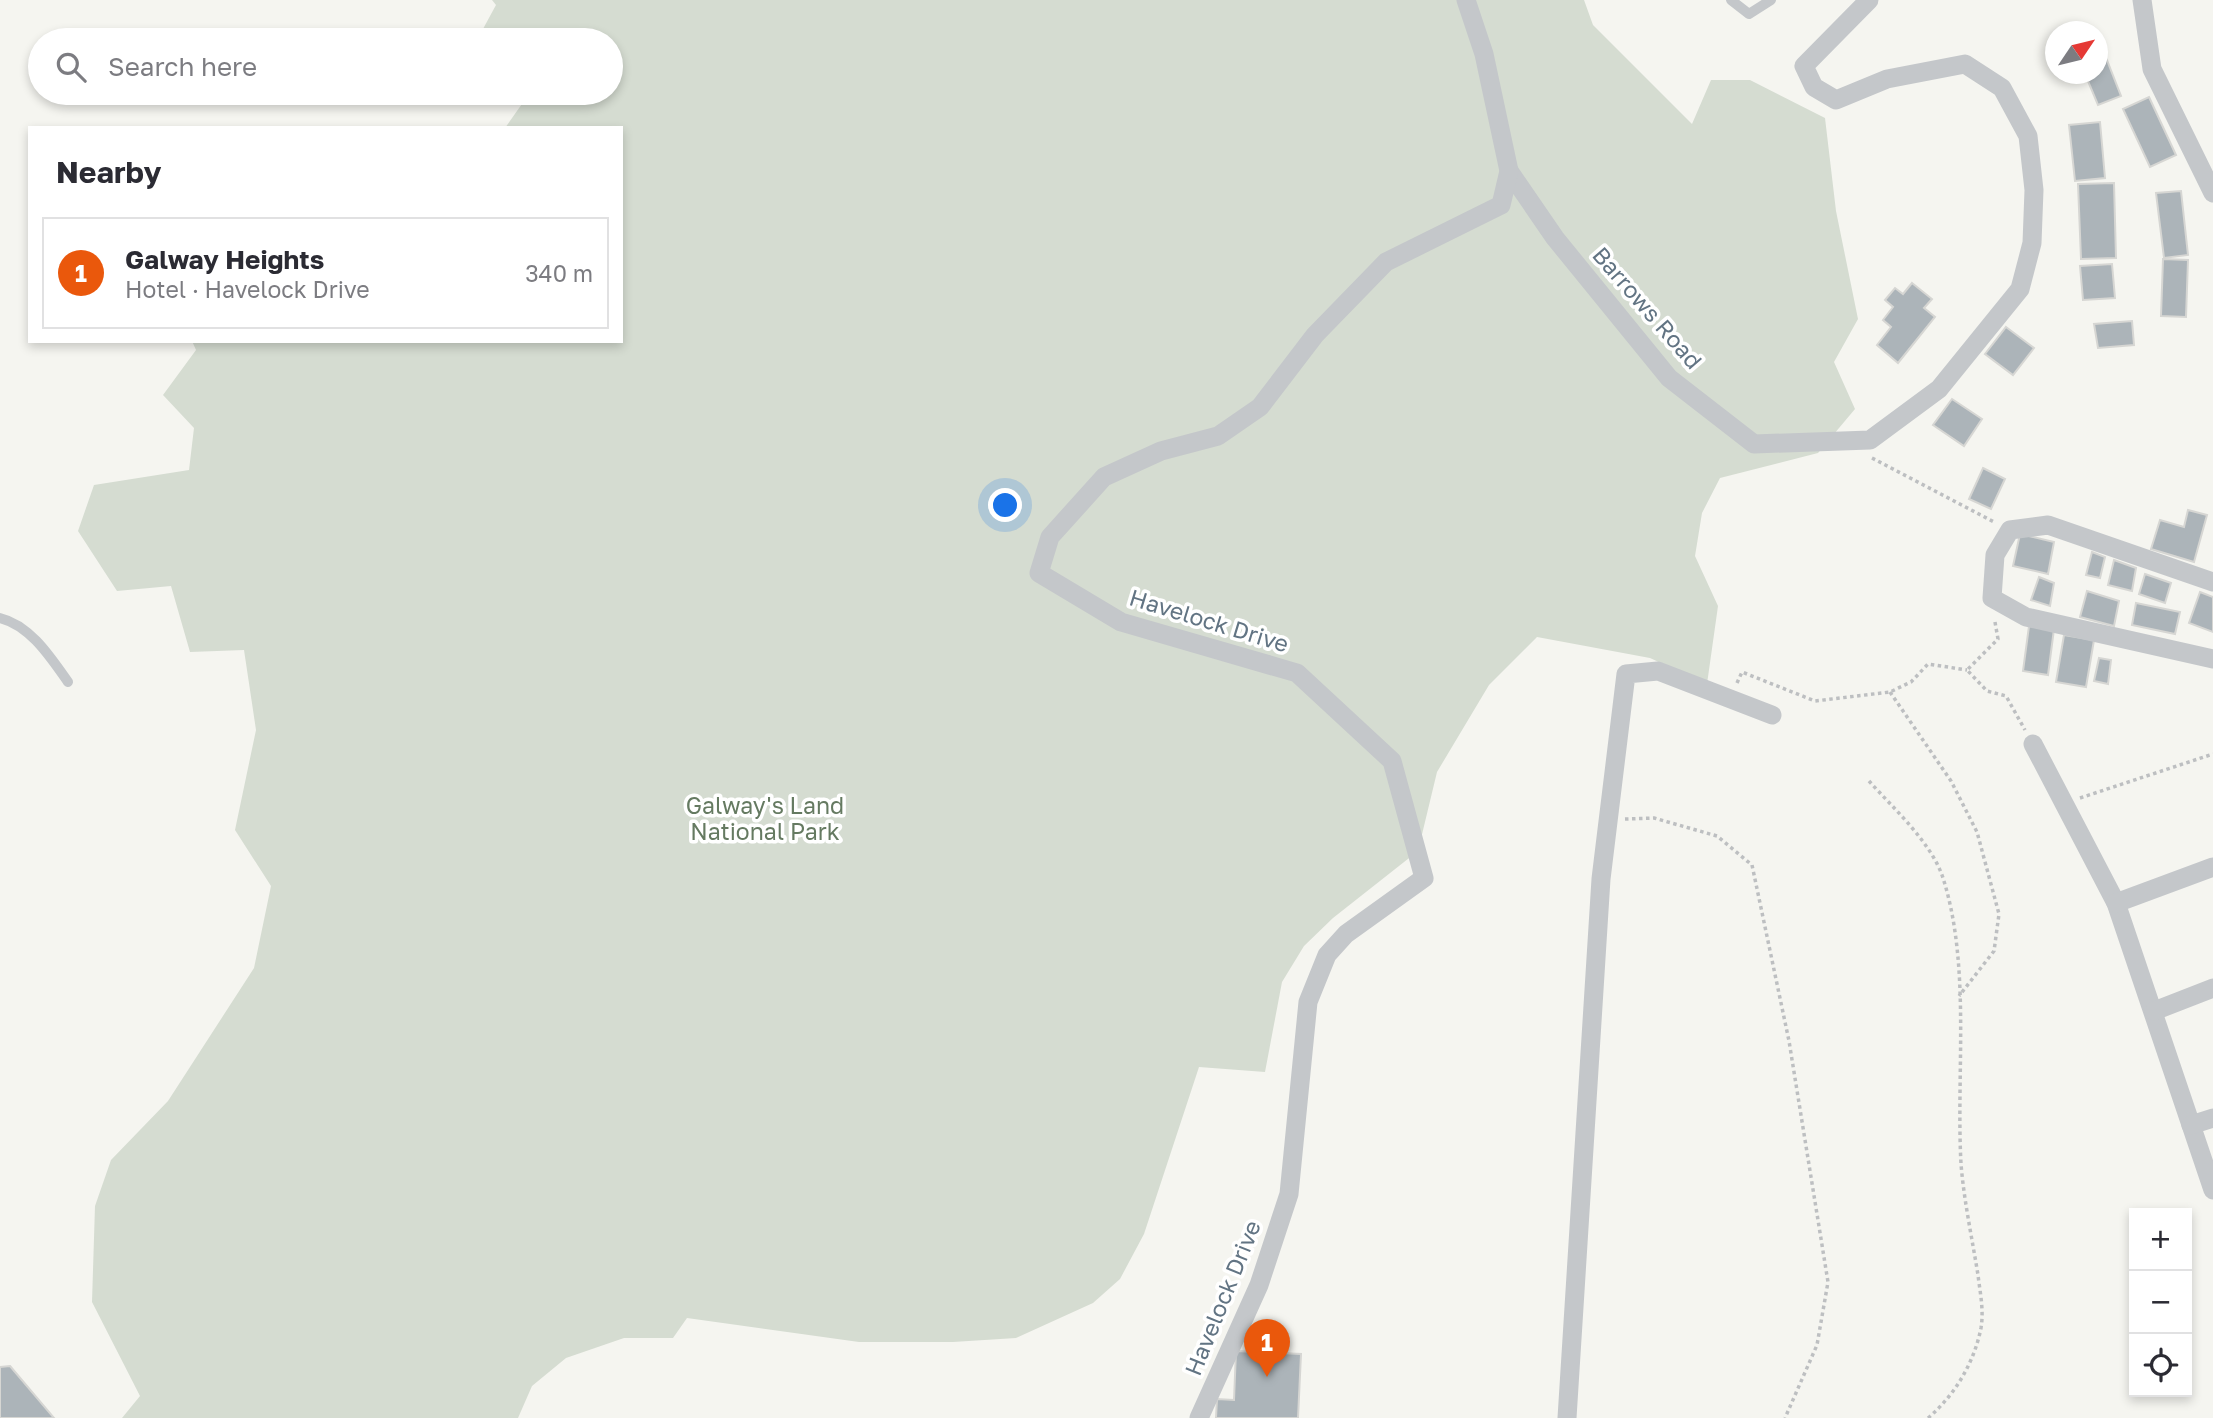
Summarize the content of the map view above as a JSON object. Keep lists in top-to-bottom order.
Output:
{
  "streets": {
    "street": ["Barrows Road", "Havelock Drive"]
  },
  "crossings": [
    ["Barrows Road", "Havelock Drive"]
  ],
  "parks": ["Galway's Land National Park"],
  "north": "top right",
  "page": {
    "search": "Search here",
    "heading": "Nearby",
    "list": [
      {
        "mark": "1",
        "name": "Galway Heights",
        "note": "Hotel · Havelock Drive",
        "value": "340 m"
      }
    ],
    "map_buttons": ["+", "−"],
    "pins": "1"
  }
}
